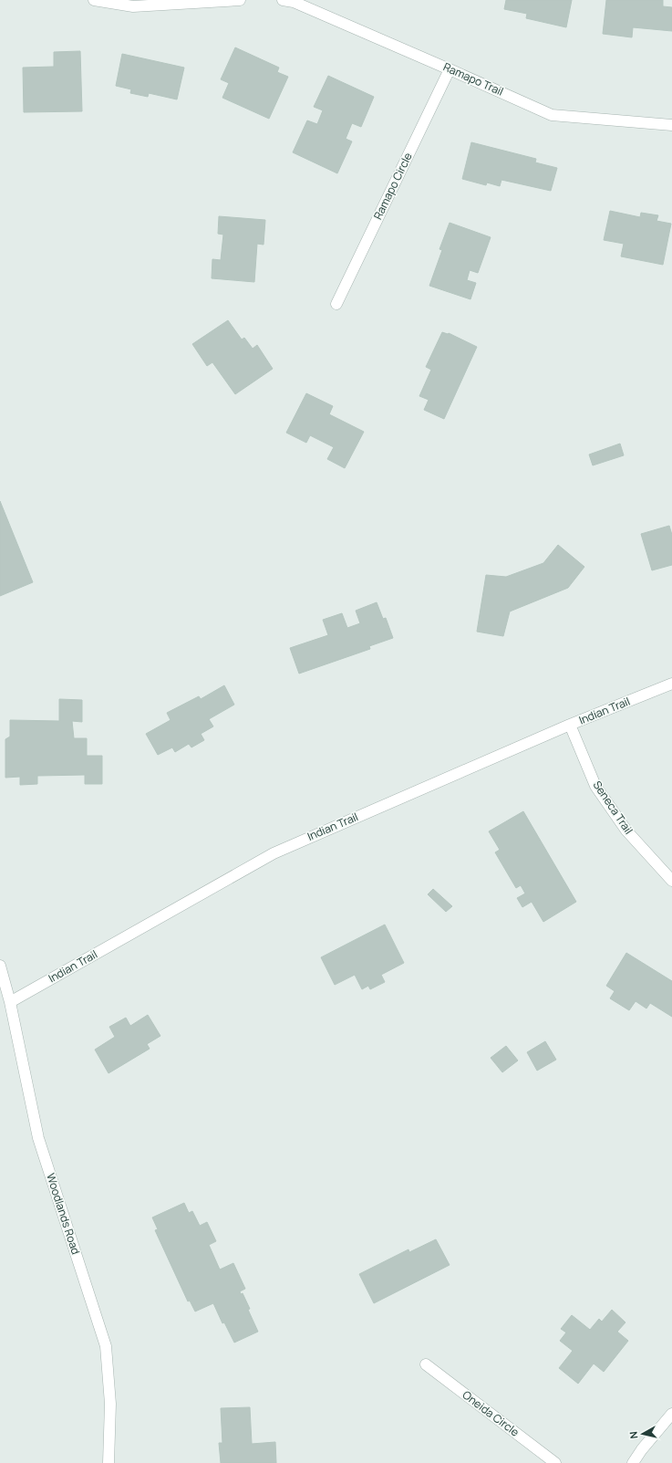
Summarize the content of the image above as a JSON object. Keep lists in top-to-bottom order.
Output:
{
  "streets": {
    "street": [
      "Ramapo Trail",
      "Ramapo Circle",
      "Indian Trail",
      "Seneca Trail",
      "Woodlands Road",
      "Oneida Circle"
    ]
  },
  "crossings": [
    ["Ramapo Trail", "Ramapo Circle"],
    ["Indian Trail", "Seneca Trail"],
    ["Indian Trail", "Woodlands Road"]
  ],
  "north": "left"
}
